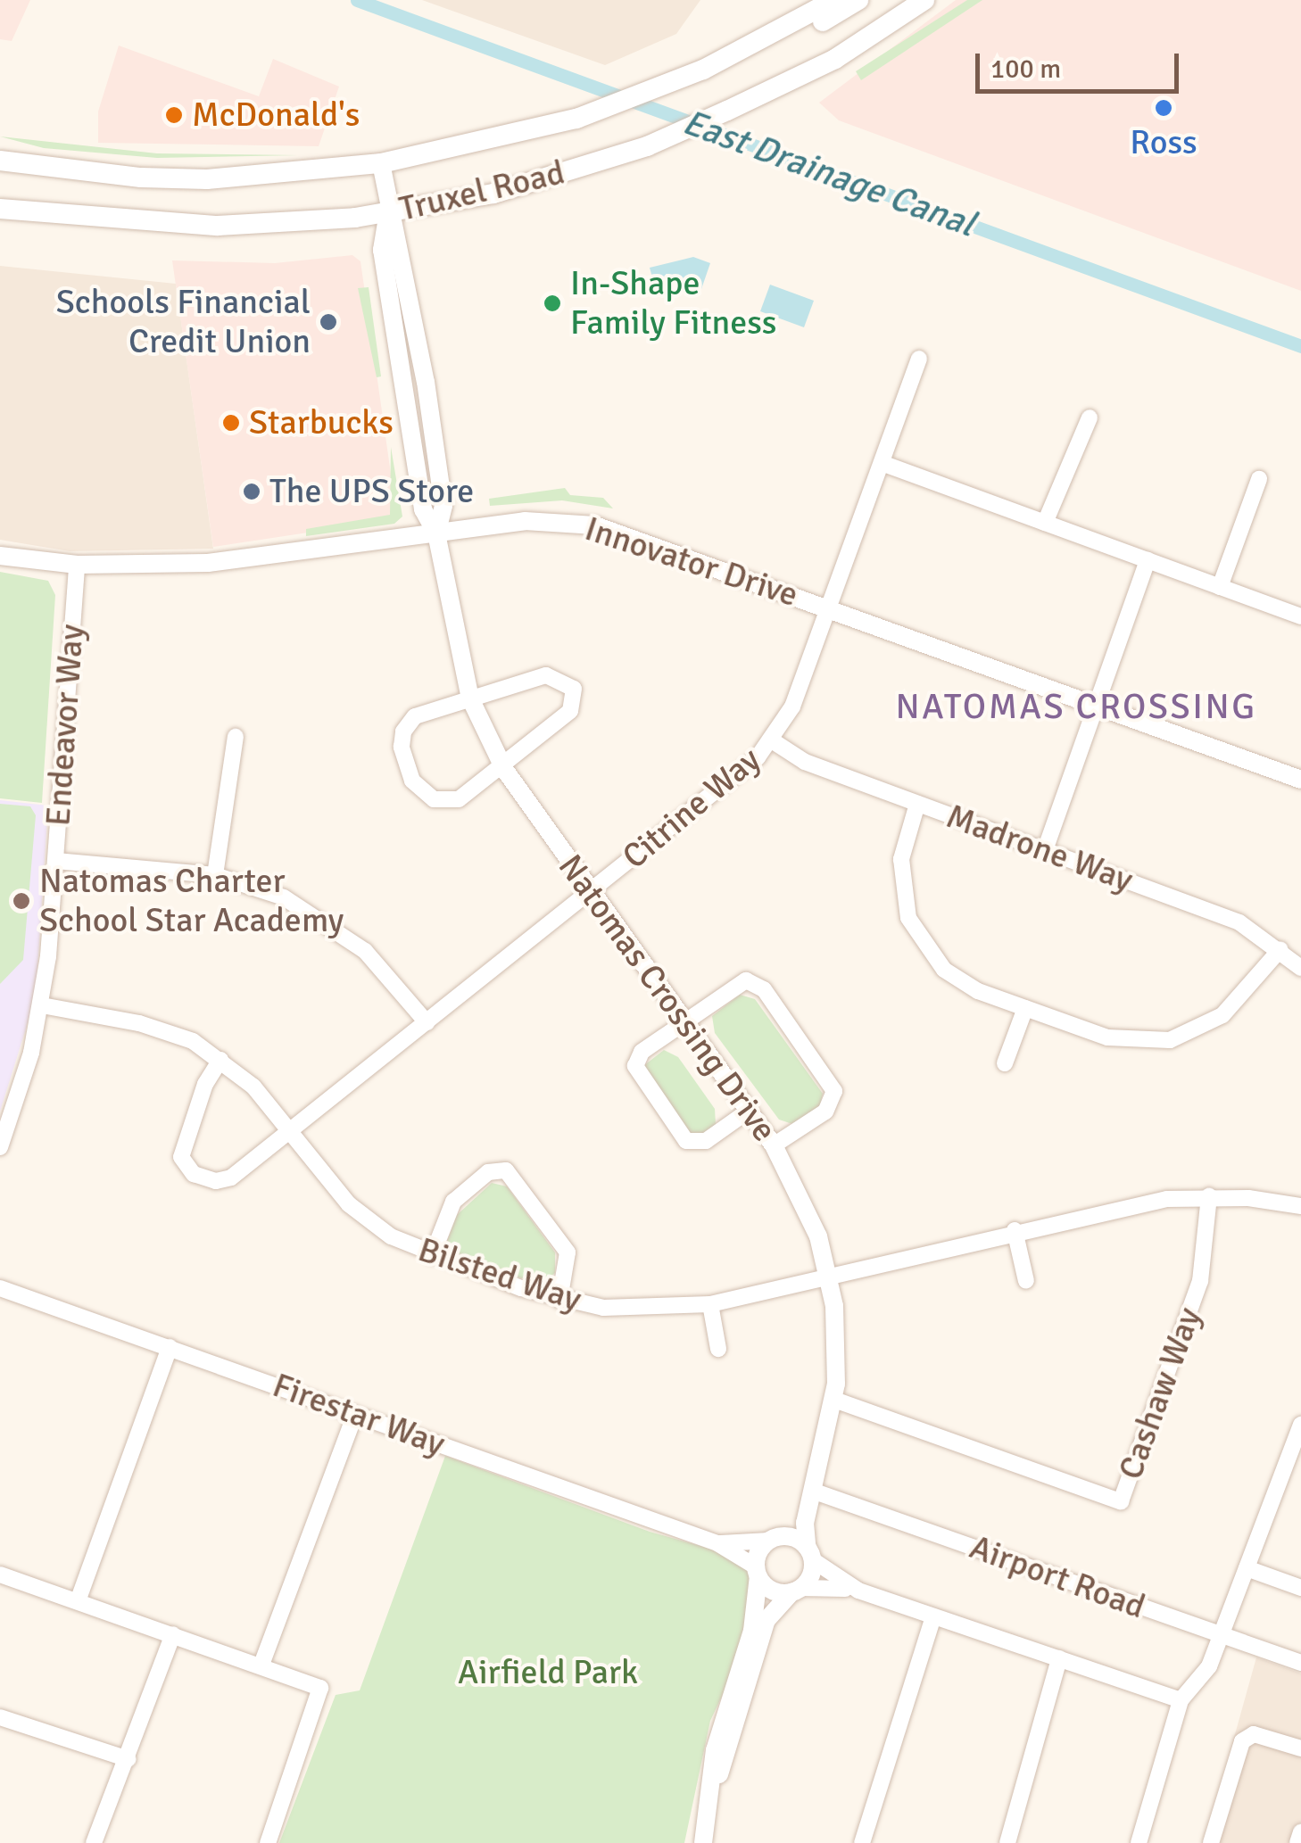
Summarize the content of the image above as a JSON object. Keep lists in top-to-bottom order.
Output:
{
  "streets": {
    "main road": ["Truxel Road"],
    "street": [
      "Innovator Drive",
      "Endeavor Way",
      "Citrine Way",
      "Madrone Way",
      "Natomas Crossing Drive",
      "Bilsted Way",
      "Cashaw Way",
      "Firestar Way",
      "Airport Road"
    ]
  },
  "crossings": [
    ["Truxel Road", "Natomas Crossing Drive"],
    ["Innovator Drive", "Endeavor Way"],
    ["Innovator Drive", "Citrine Way"],
    ["Innovator Drive", "Natomas Crossing Drive"],
    ["Endeavor Way", "Bilsted Way"],
    ["Citrine Way", "Madrone Way"],
    ["Citrine Way", "Natomas Crossing Drive"],
    ["Citrine Way", "Bilsted Way"],
    ["Natomas Crossing Drive", "Bilsted Way"],
    ["Natomas Crossing Drive", "Cashaw Way"],
    ["Natomas Crossing Drive", "Firestar Way"],
    ["Natomas Crossing Drive", "Airport Road"],
    ["Bilsted Way", "Cashaw Way"]
  ],
  "districts": ["NATOMAS CROSSING"],
  "water": ["East Drainage Canal"],
  "parks": ["Airfield Park"],
  "places": [
    "Ross",
    "McDonald's",
    "In-Shape Family Fitness",
    "Schools Financial Credit Union",
    "Starbucks",
    "The UPS Store",
    "Natomas Charter School Star Academy"
  ],
  "scale_bar": "100 m"
}
